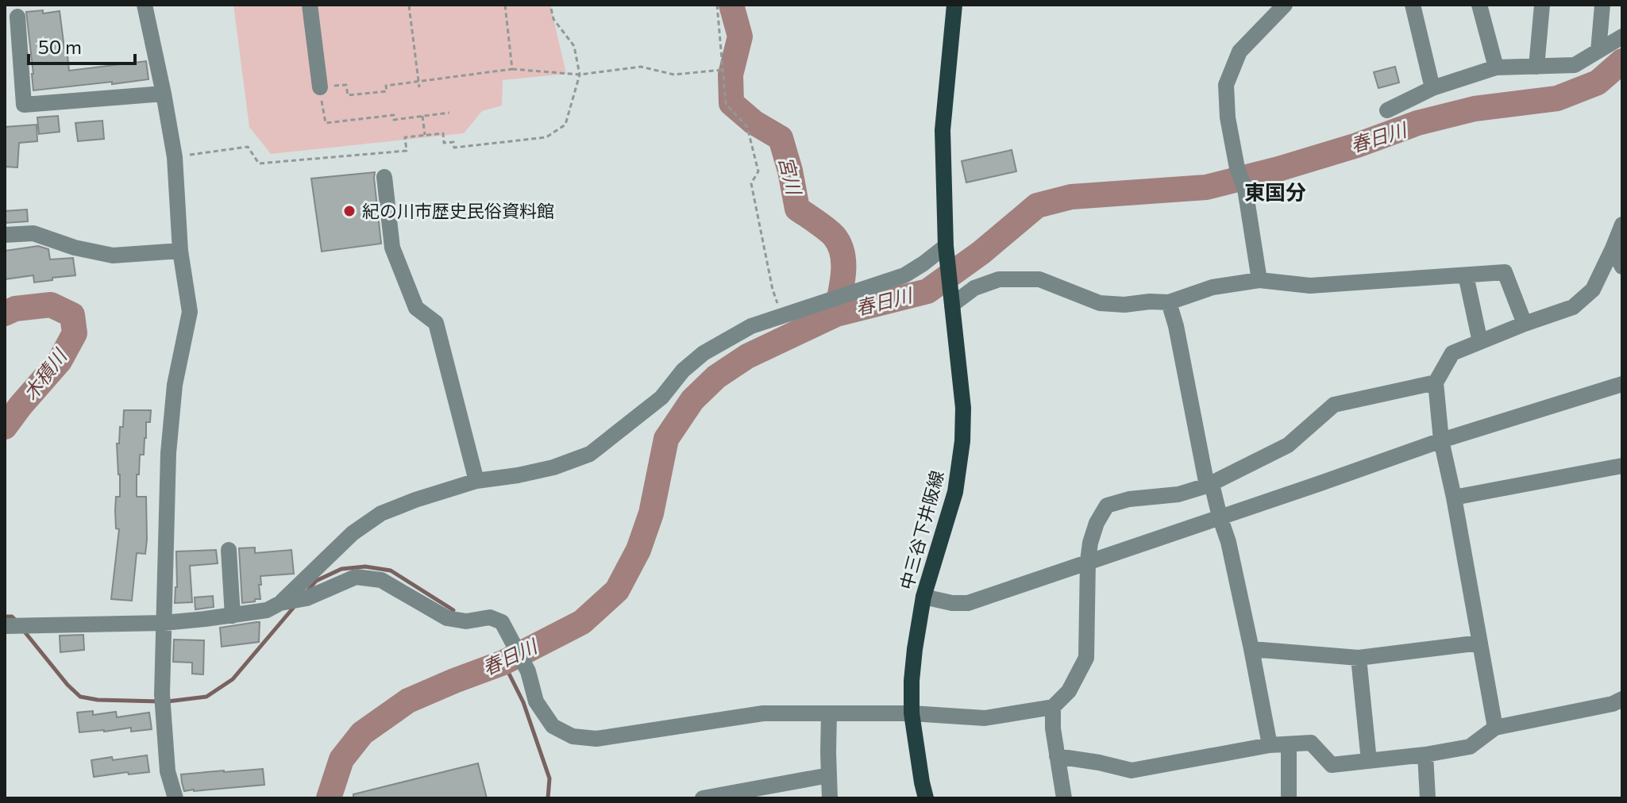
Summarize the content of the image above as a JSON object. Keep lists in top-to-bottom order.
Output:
{
  "streets": {
    "main road": ["中三谷下井阪線"]
  },
  "districts": ["東国分"],
  "water": ["春日川", "宮川", "木積川"],
  "places": ["紀の川市歴史民俗資料館"],
  "scale_bar": "50 m"
}
